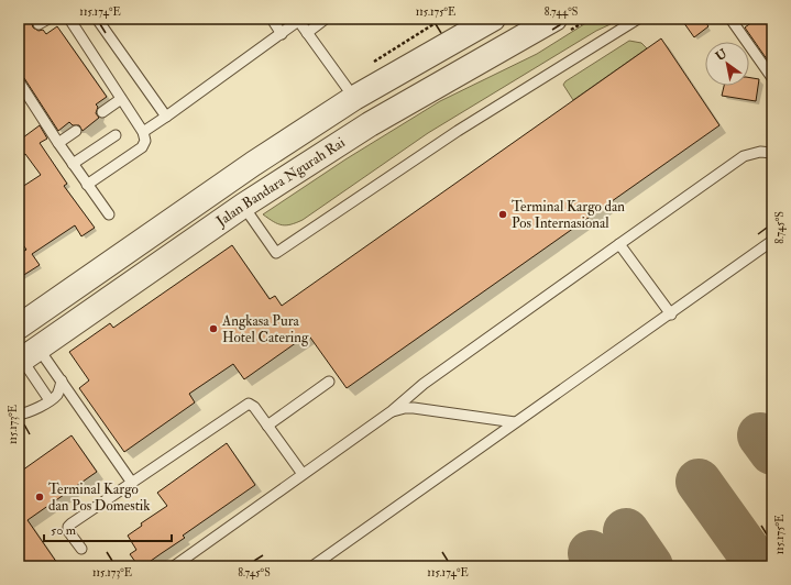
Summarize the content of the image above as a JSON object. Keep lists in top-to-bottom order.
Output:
{
  "streets": {
    "street": ["Jalan Bandara Ngurah Rai"]
  },
  "places": ["Terminal Kargo dan Pos Internasional", "Angkasa Pura Hotel Catering", "Terminal Kargo dan Pos Domestik"],
  "scale_bar": "50 m",
  "north": "top left",
  "coordinates": [
    "115.174°E",
    "115.175°E",
    "8.744°S",
    "8.745°S",
    "115.173°E"
  ]
}
